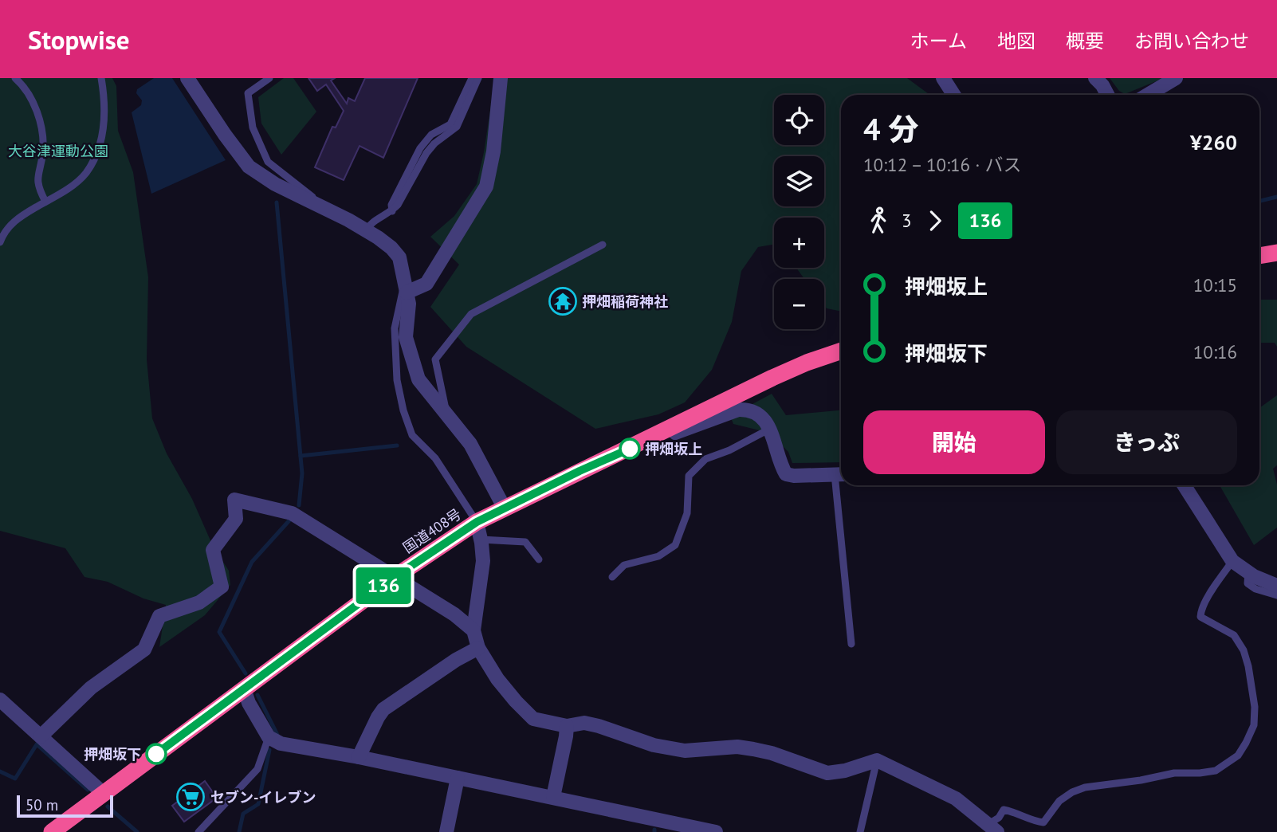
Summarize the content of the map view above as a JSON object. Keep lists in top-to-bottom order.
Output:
{
  "streets": {
    "highway": ["国道408号"]
  },
  "parks": ["大谷津運動公園"],
  "places": {
    "temple": ["押畑稲荷神社"],
    "other": ["押畑坂上", "押畑坂下"],
    "supermarket": ["セブン-イレブン"]
  },
  "lines": ["bus line 136"],
  "scale_bar": "50 m",
  "page": {
    "header": "Stopwise",
    "nav": [
      "ホーム",
      "地図",
      "概要",
      "お問い合わせ"
    ],
    "on_map": "136",
    "map_buttons": ["+", "−"],
    "heading": ["4 分", "10:12 – 10:16 · バス", "¥260"],
    "legs": ["3", "136"],
    "list": [
      {
        "name": "押畑坂上",
        "value": "10:15"
      },
      {
        "name": "押畑坂下",
        "value": "10:16"
      }
    ],
    "buttons": ["開始", "きっぷ"],
    "scale": "50 m"
  }
}
